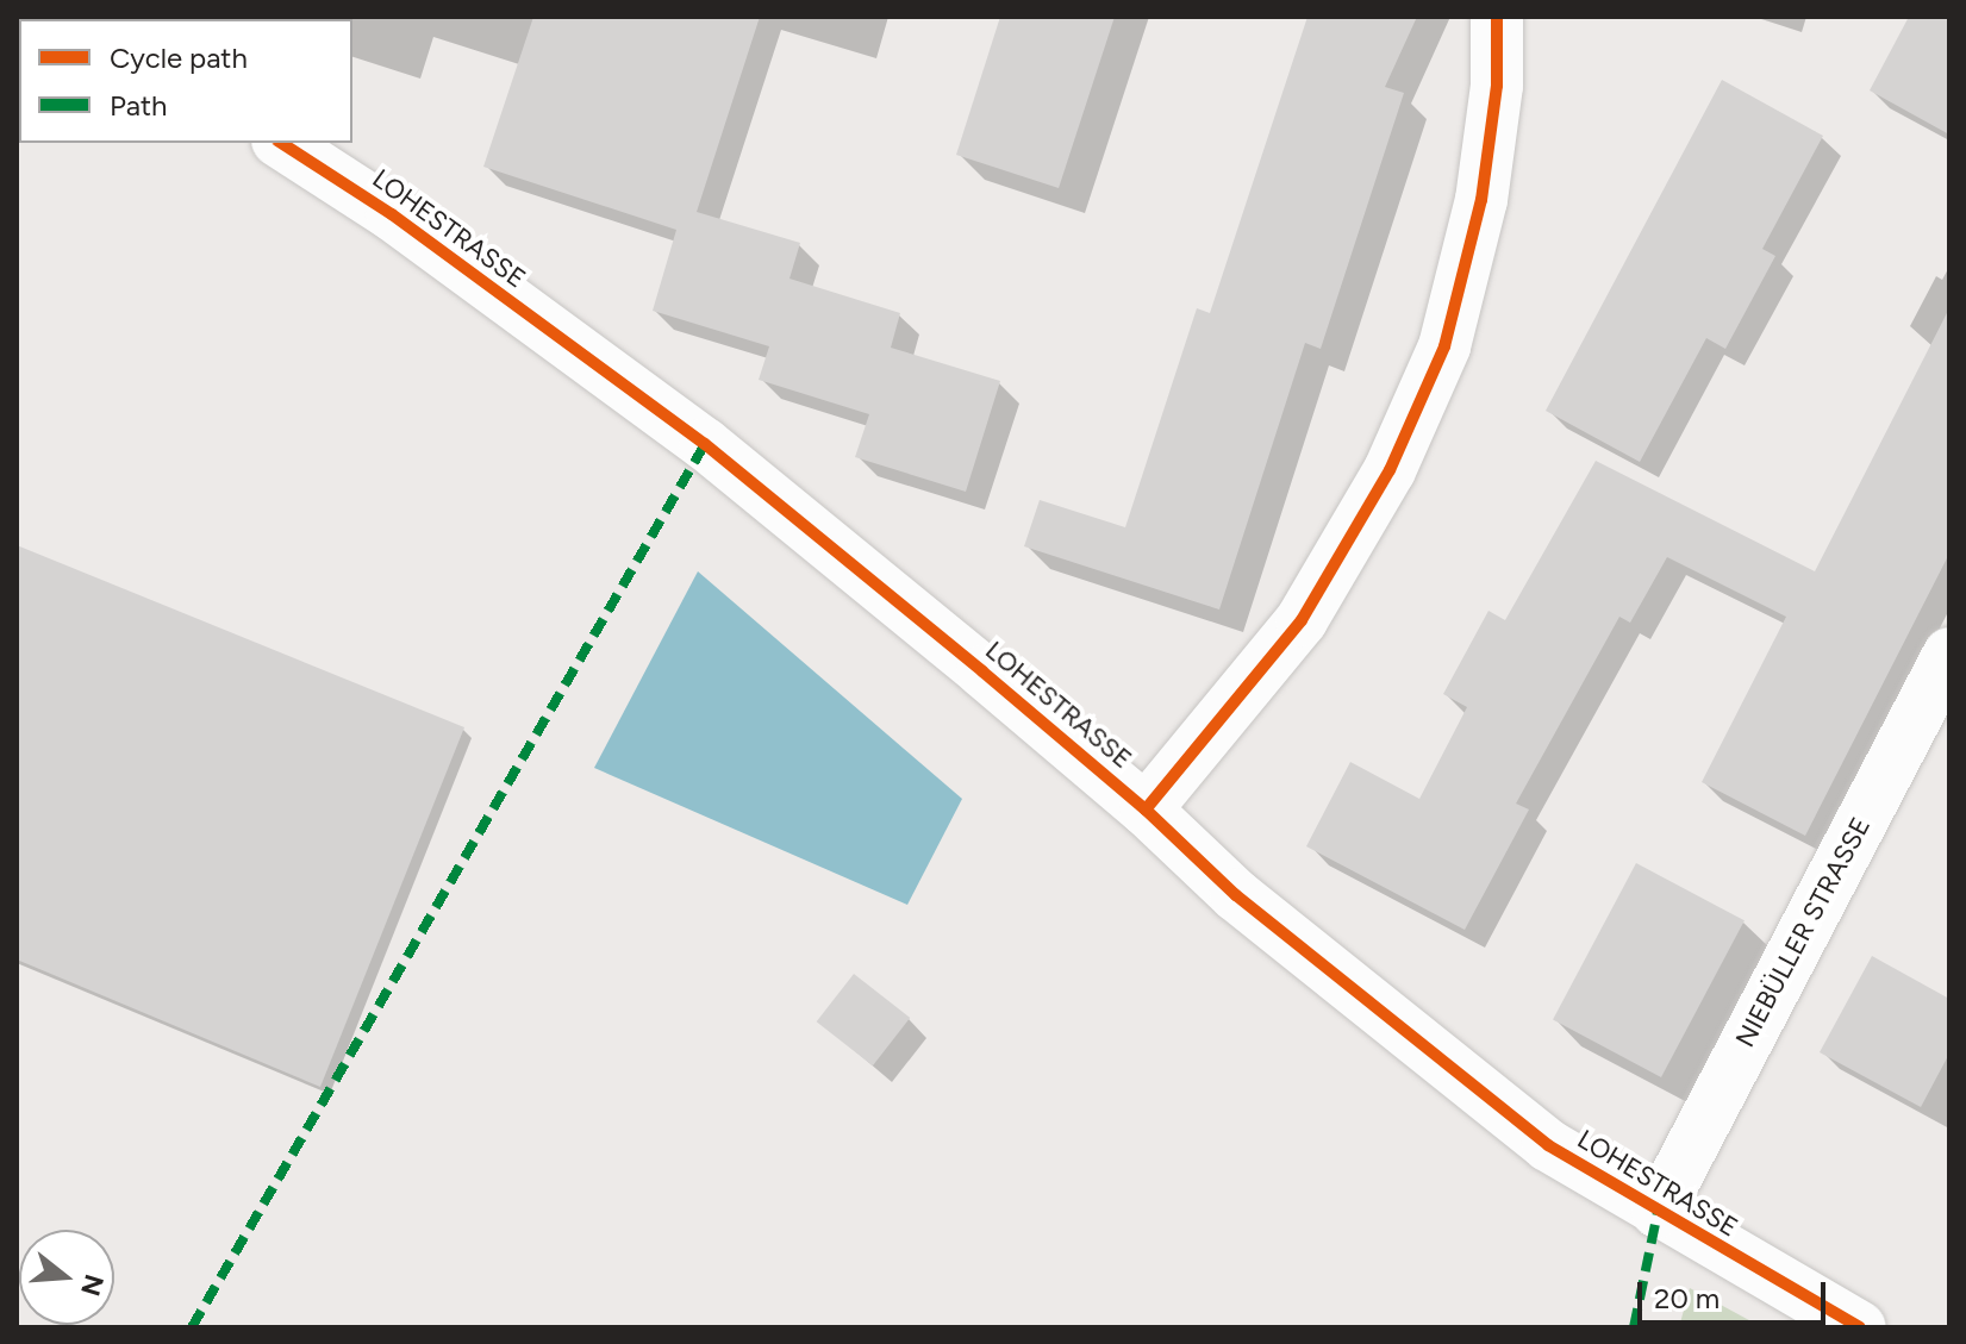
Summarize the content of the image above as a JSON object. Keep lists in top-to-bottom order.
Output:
{
  "streets": {
    "street": ["LOHESTRASSE", "NIEBÜLLER STRASSE"]
  },
  "crossings": [
    ["LOHESTRASSE", "NIEBÜLLER STRASSE"]
  ],
  "legend": ["Cycle path", "Path"],
  "scale_bar": "20 m",
  "north": "right"
}
